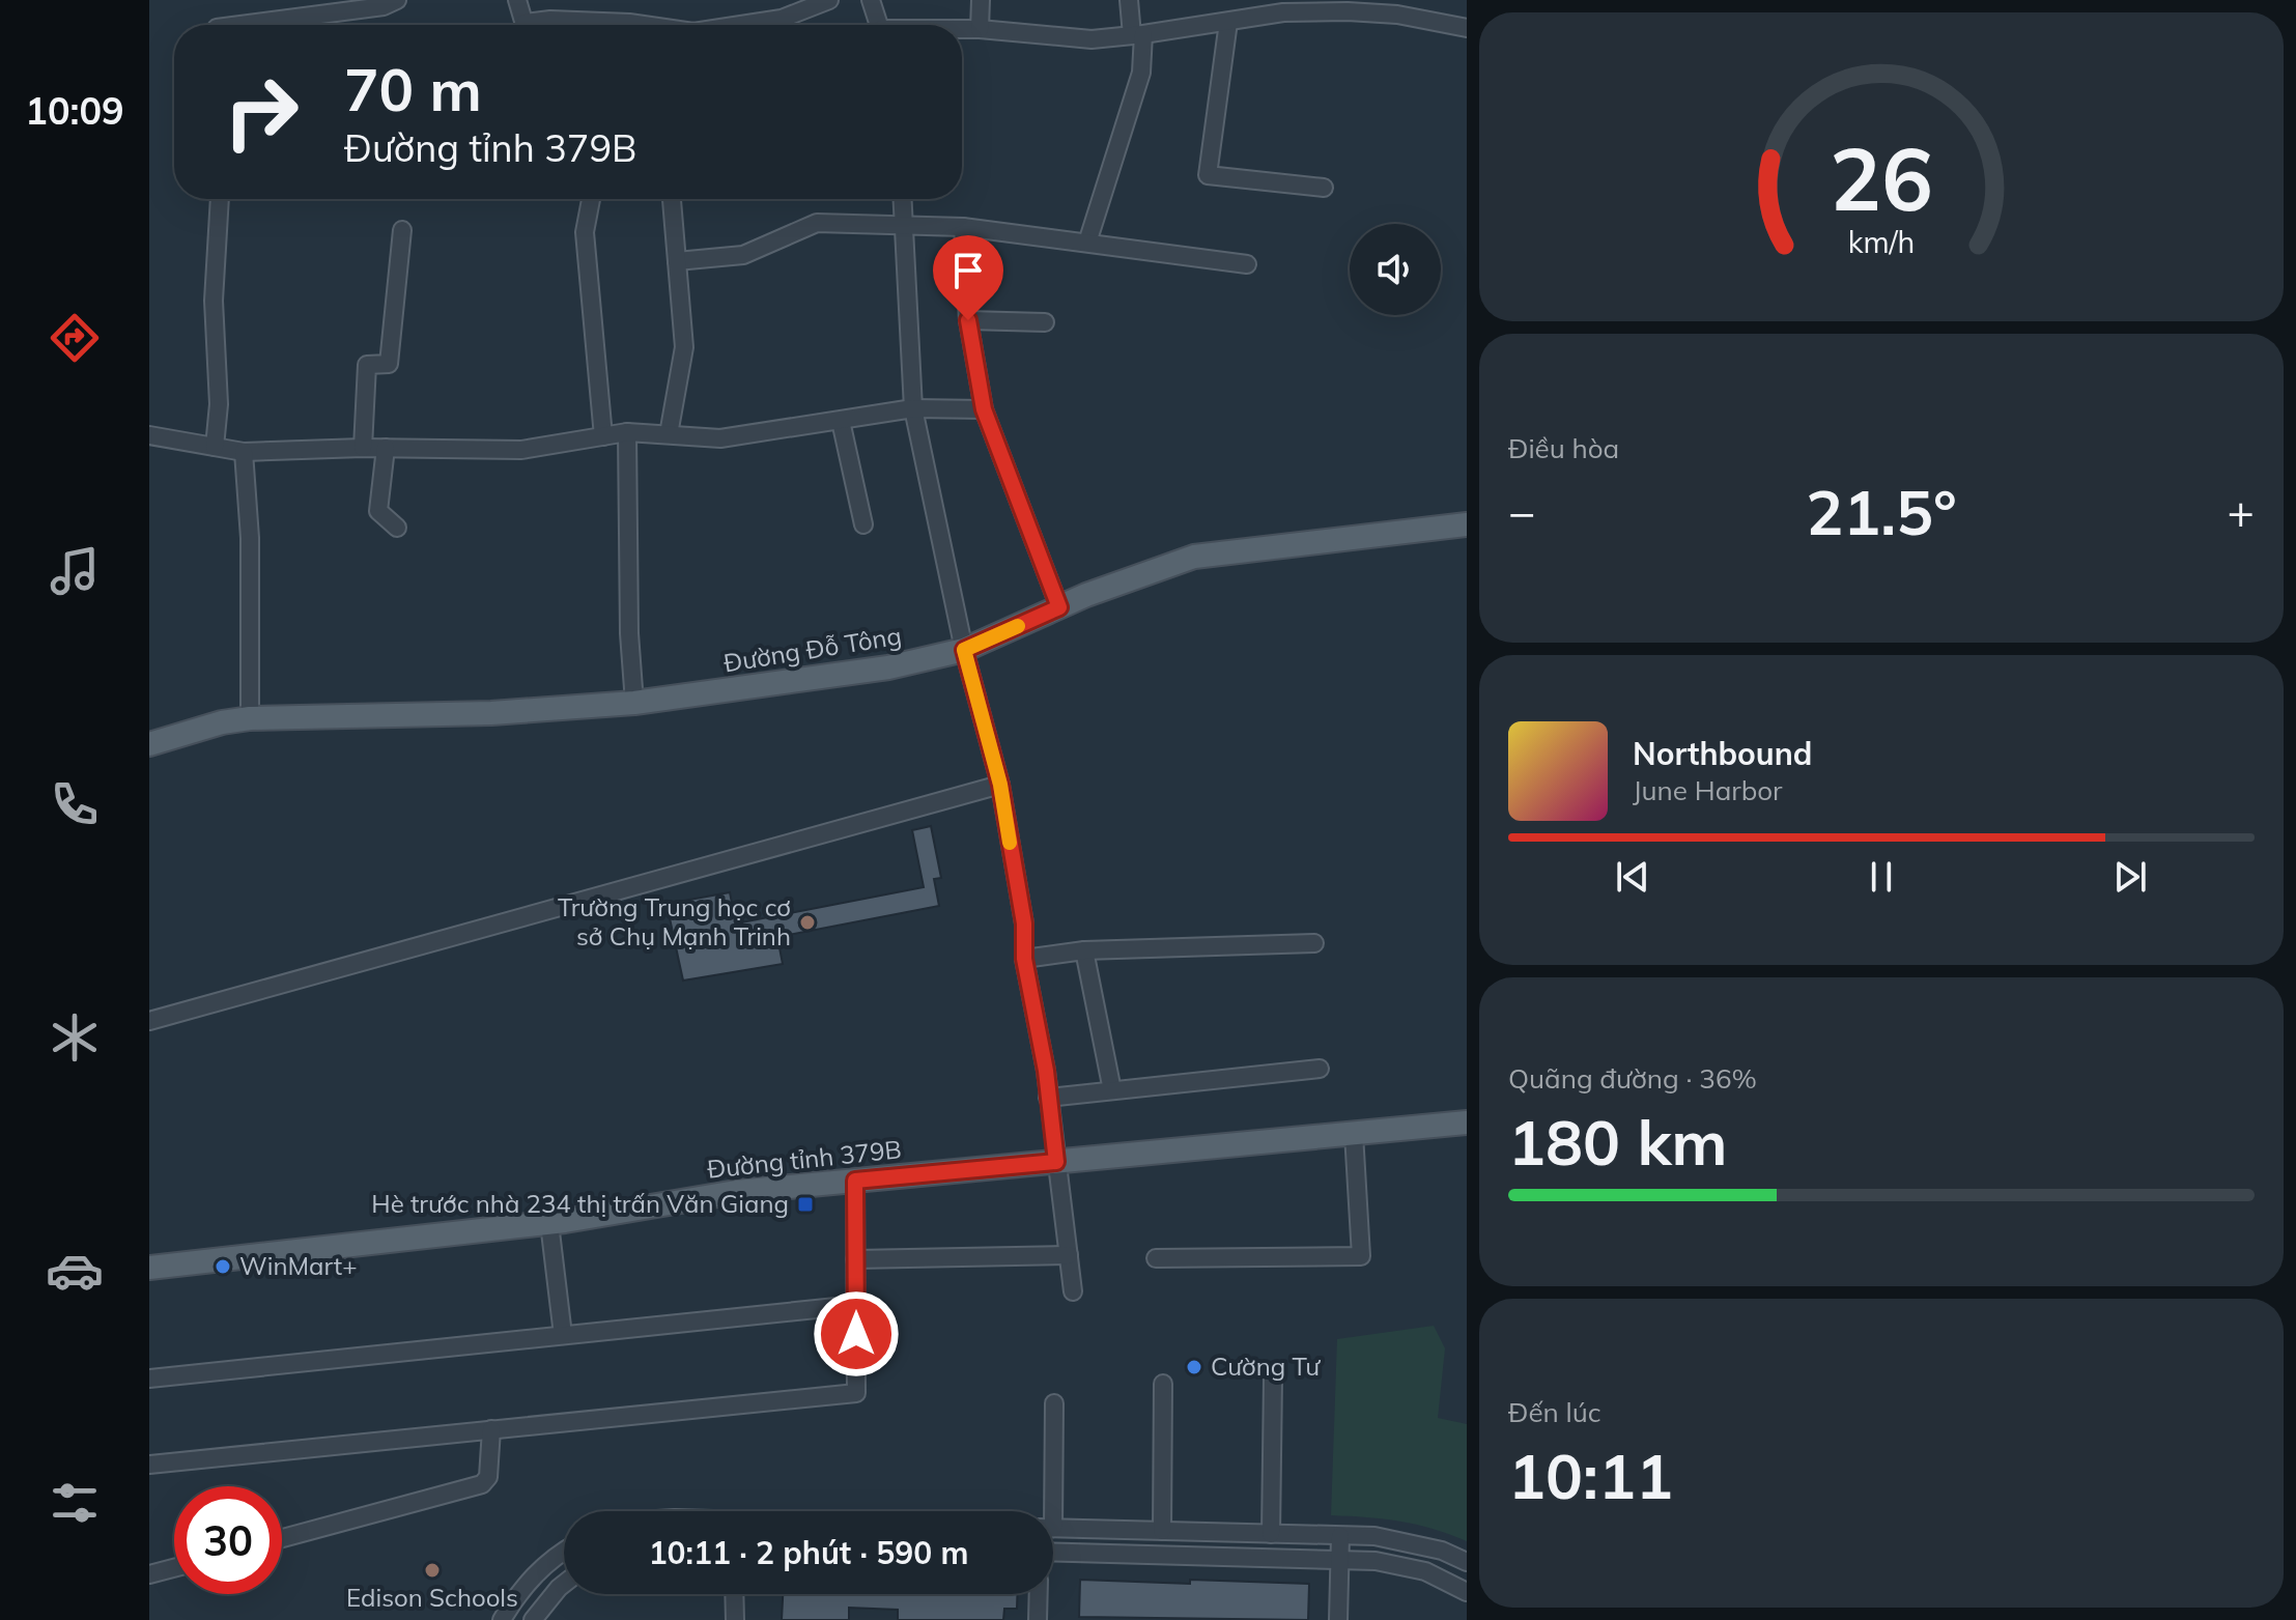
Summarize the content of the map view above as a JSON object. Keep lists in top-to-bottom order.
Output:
{
  "streets": {
    "main road": ["Đường Đỗ Tông", "Đường tỉnh 379B"]
  },
  "places": {
    "other": [
      "Trường Trung học cơ sở Chụ Mạnh Trinh",
      "WinMart+",
      "Cường Tư",
      "Edison Schools"
    ],
    "transit": ["Hè trước nhà 234 thị trấn Văn Giang"]
  },
  "page": {
    "tabs": "10:09",
    "turn": ["70 m", "Đường tỉnh 379B"],
    "tile": [
      "Điều hòa",
      ["Quãng đường · 36%", "180 km"],
      ["Đến lúc", "10:11"]
    ],
    "heat": ["−", "21.5°", "+"],
    "song": ["Northbound", "June Harbor"],
    "limit": "30",
    "trip": "10:11 · 2 phút · 590 m",
    "gauge": ["26", "km/h"]
  }
}
